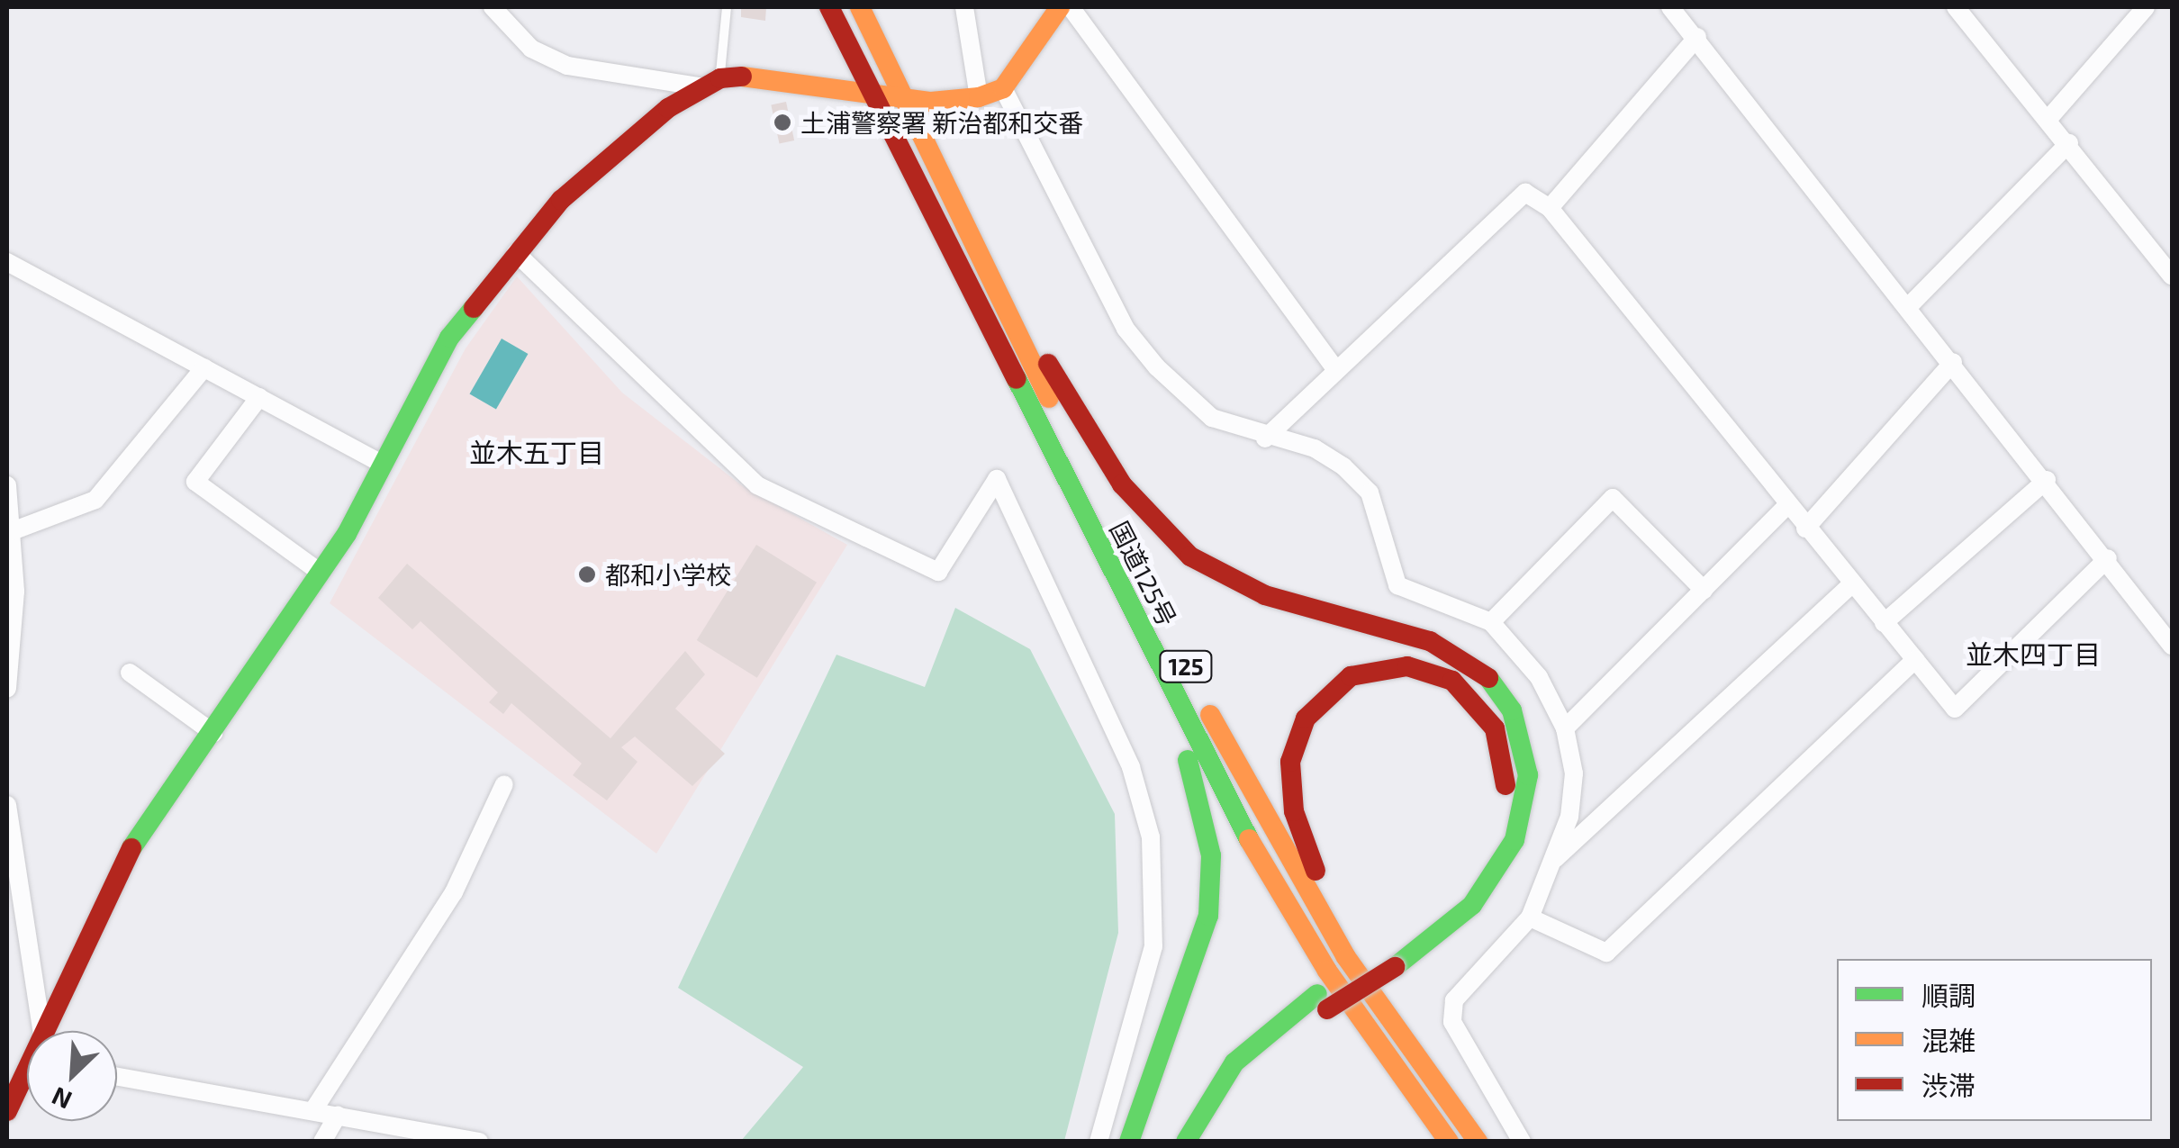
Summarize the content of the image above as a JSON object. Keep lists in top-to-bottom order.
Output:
{
  "streets": {
    "main road": ["国道125号", "125"]
  },
  "districts": ["並木五丁目", "並木四丁目"],
  "places": ["土浦警察署 新治都和交番", "都和小学校"],
  "legend": ["順調", "混雑", "渋滞"],
  "north": "bottom left"
}
